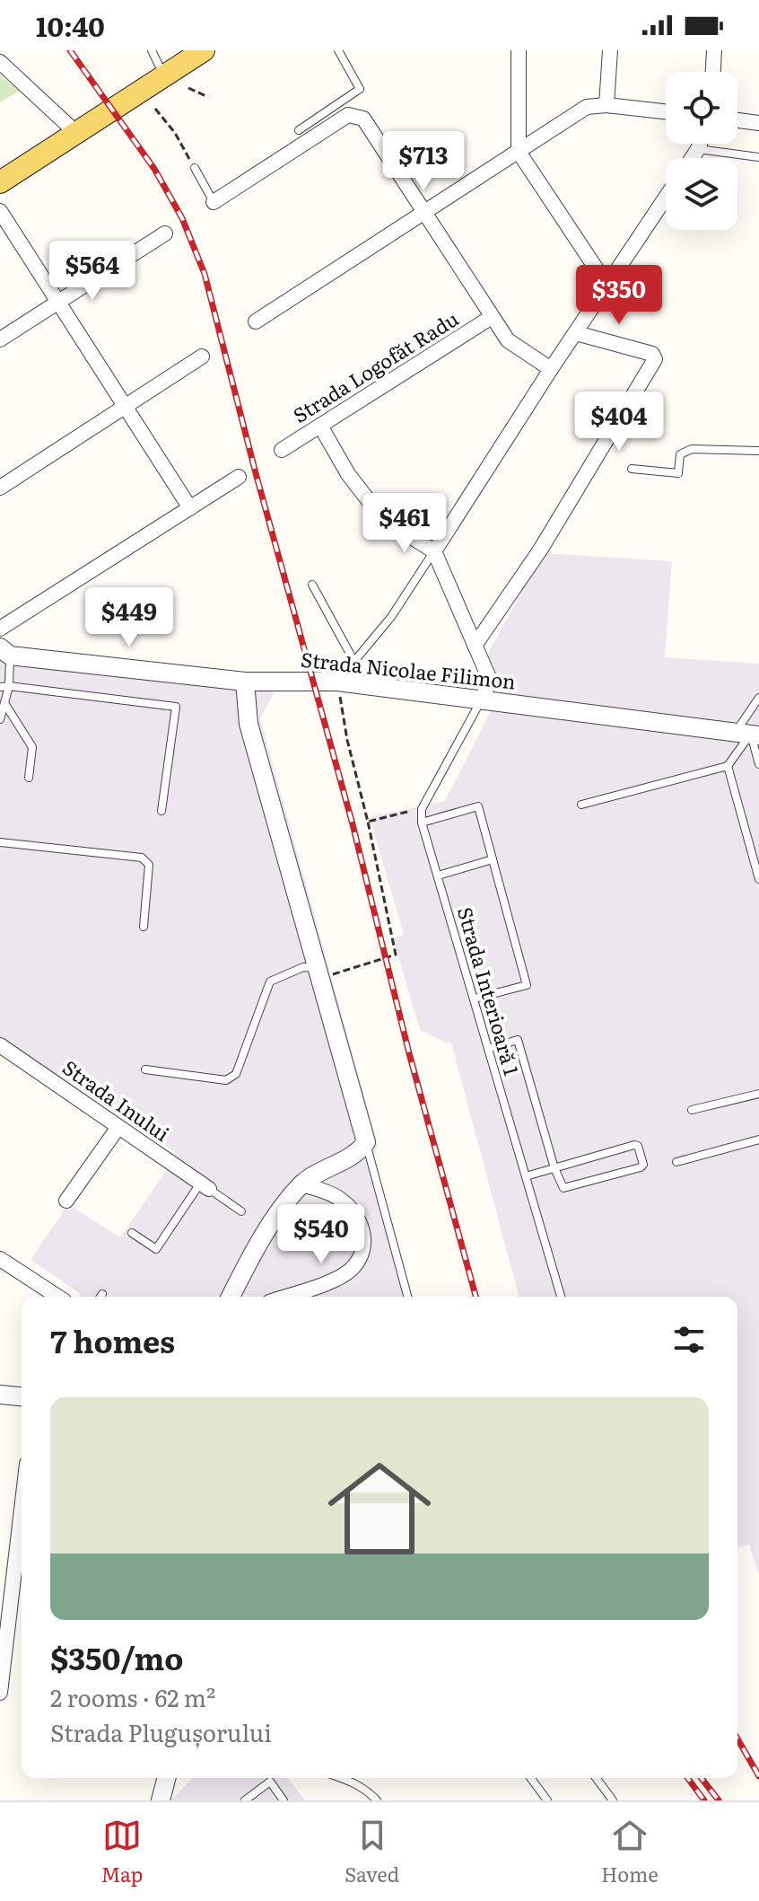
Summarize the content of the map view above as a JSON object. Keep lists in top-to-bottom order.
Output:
{
  "streets": {
    "street": ["Strada Logofăt Radu", "Strada Nicolae Filimon", "Strada Inului"],
    "lane": ["Strada Interioară 1"]
  },
  "crossings": [
    ["Strada Nicolae Filimon", "Strada Interioară 1"]
  ],
  "page": {
    "status": "10:40",
    "price": [
      "$713",
      "$564",
      "$350",
      "$404",
      "$461",
      "$449",
      "$540"
    ],
    "heading": "7 homes",
    "list": [
      {
        "name": "$350/mo",
        "note": "2 rooms · 62 m² · Strada Plugușorului"
      }
    ],
    "tabs": ["Map", "Saved", "Home"]
  }
}
